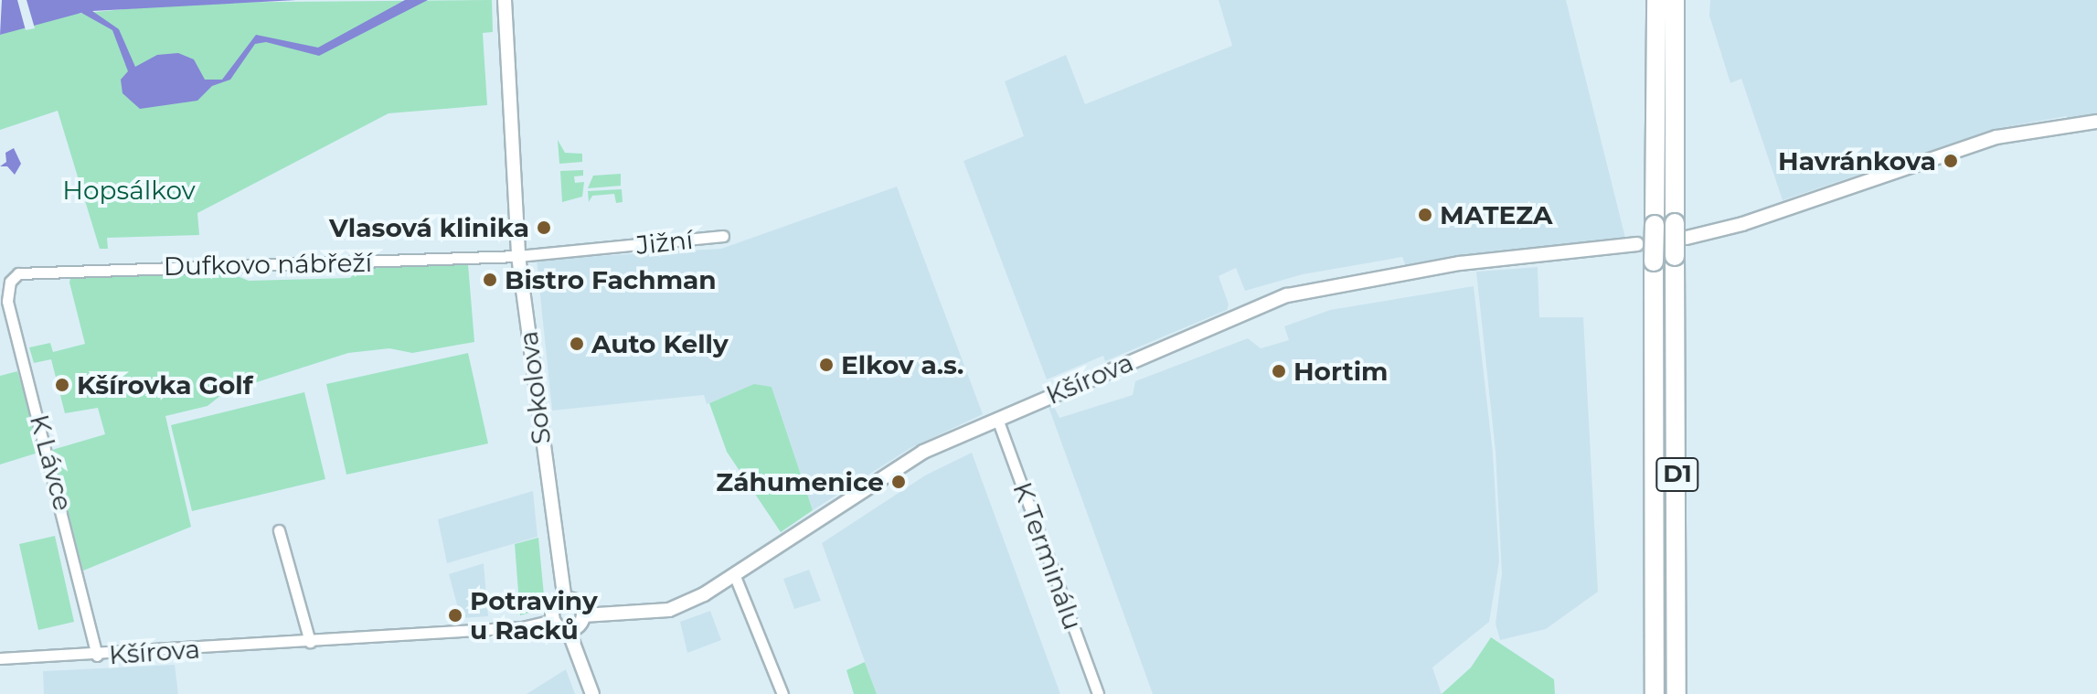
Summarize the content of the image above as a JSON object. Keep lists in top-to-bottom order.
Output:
{
  "streets": {
    "highway": ["D1"],
    "street": [
      "Jižní",
      "Dufkovo nábřeží",
      "Kšírova",
      "Sokolova",
      "K Lávce",
      "K Terminálu"
    ]
  },
  "crossings": [
    ["Jižní", "Dufkovo nábřeží"],
    ["Jižní", "Sokolova"],
    ["Dufkovo nábřeží", "Sokolova"],
    ["Dufkovo nábřeží", "K Lávce"],
    ["Kšírova", "Sokolova"],
    ["Kšírova", "K Lávce"],
    ["Kšírova", "K Terminálu"]
  ],
  "parks": ["Hopsálkov"],
  "places": [
    "Havránkova",
    "MATEZA",
    "Vlasová klinika",
    "Bistro Fachman",
    "Auto Kelly",
    "Elkov a.s.",
    "Hortim",
    "Kšírovka Golf",
    "Záhumenice",
    "Potraviny u Racků"
  ]
}
